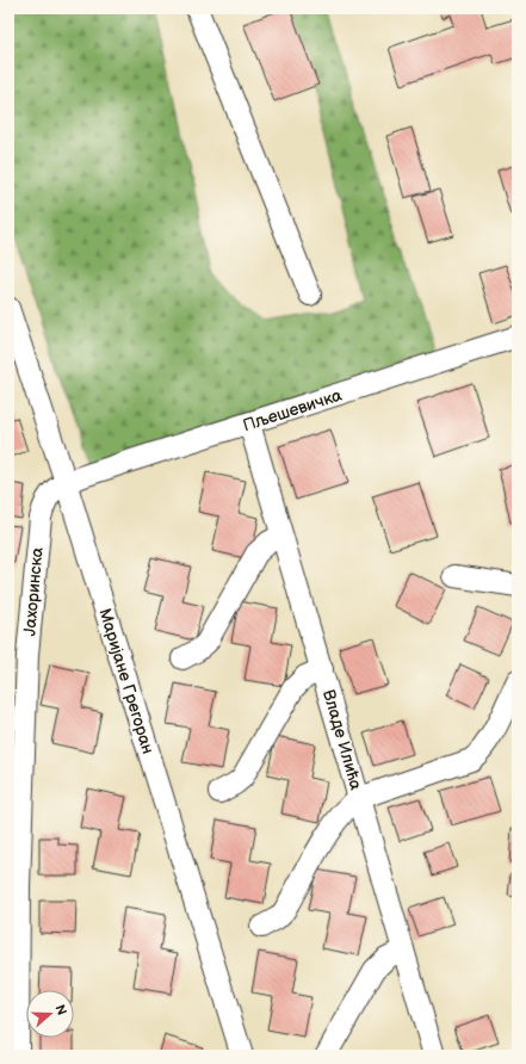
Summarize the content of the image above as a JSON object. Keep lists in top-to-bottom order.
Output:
{
  "streets": {
    "street": [
      "Пљешевичка",
      "Јахоринска",
      "Маријане Грегоран",
      "Владе Илића"
    ]
  },
  "crossings": [
    ["Пљешевичка", "Јахоринска"],
    ["Пљешевичка", "Маријане Грегоран"],
    ["Пљешевичка", "Владе Илића"],
    ["Јахоринска", "Маријане Грегоран"]
  ],
  "north": "right"
}
